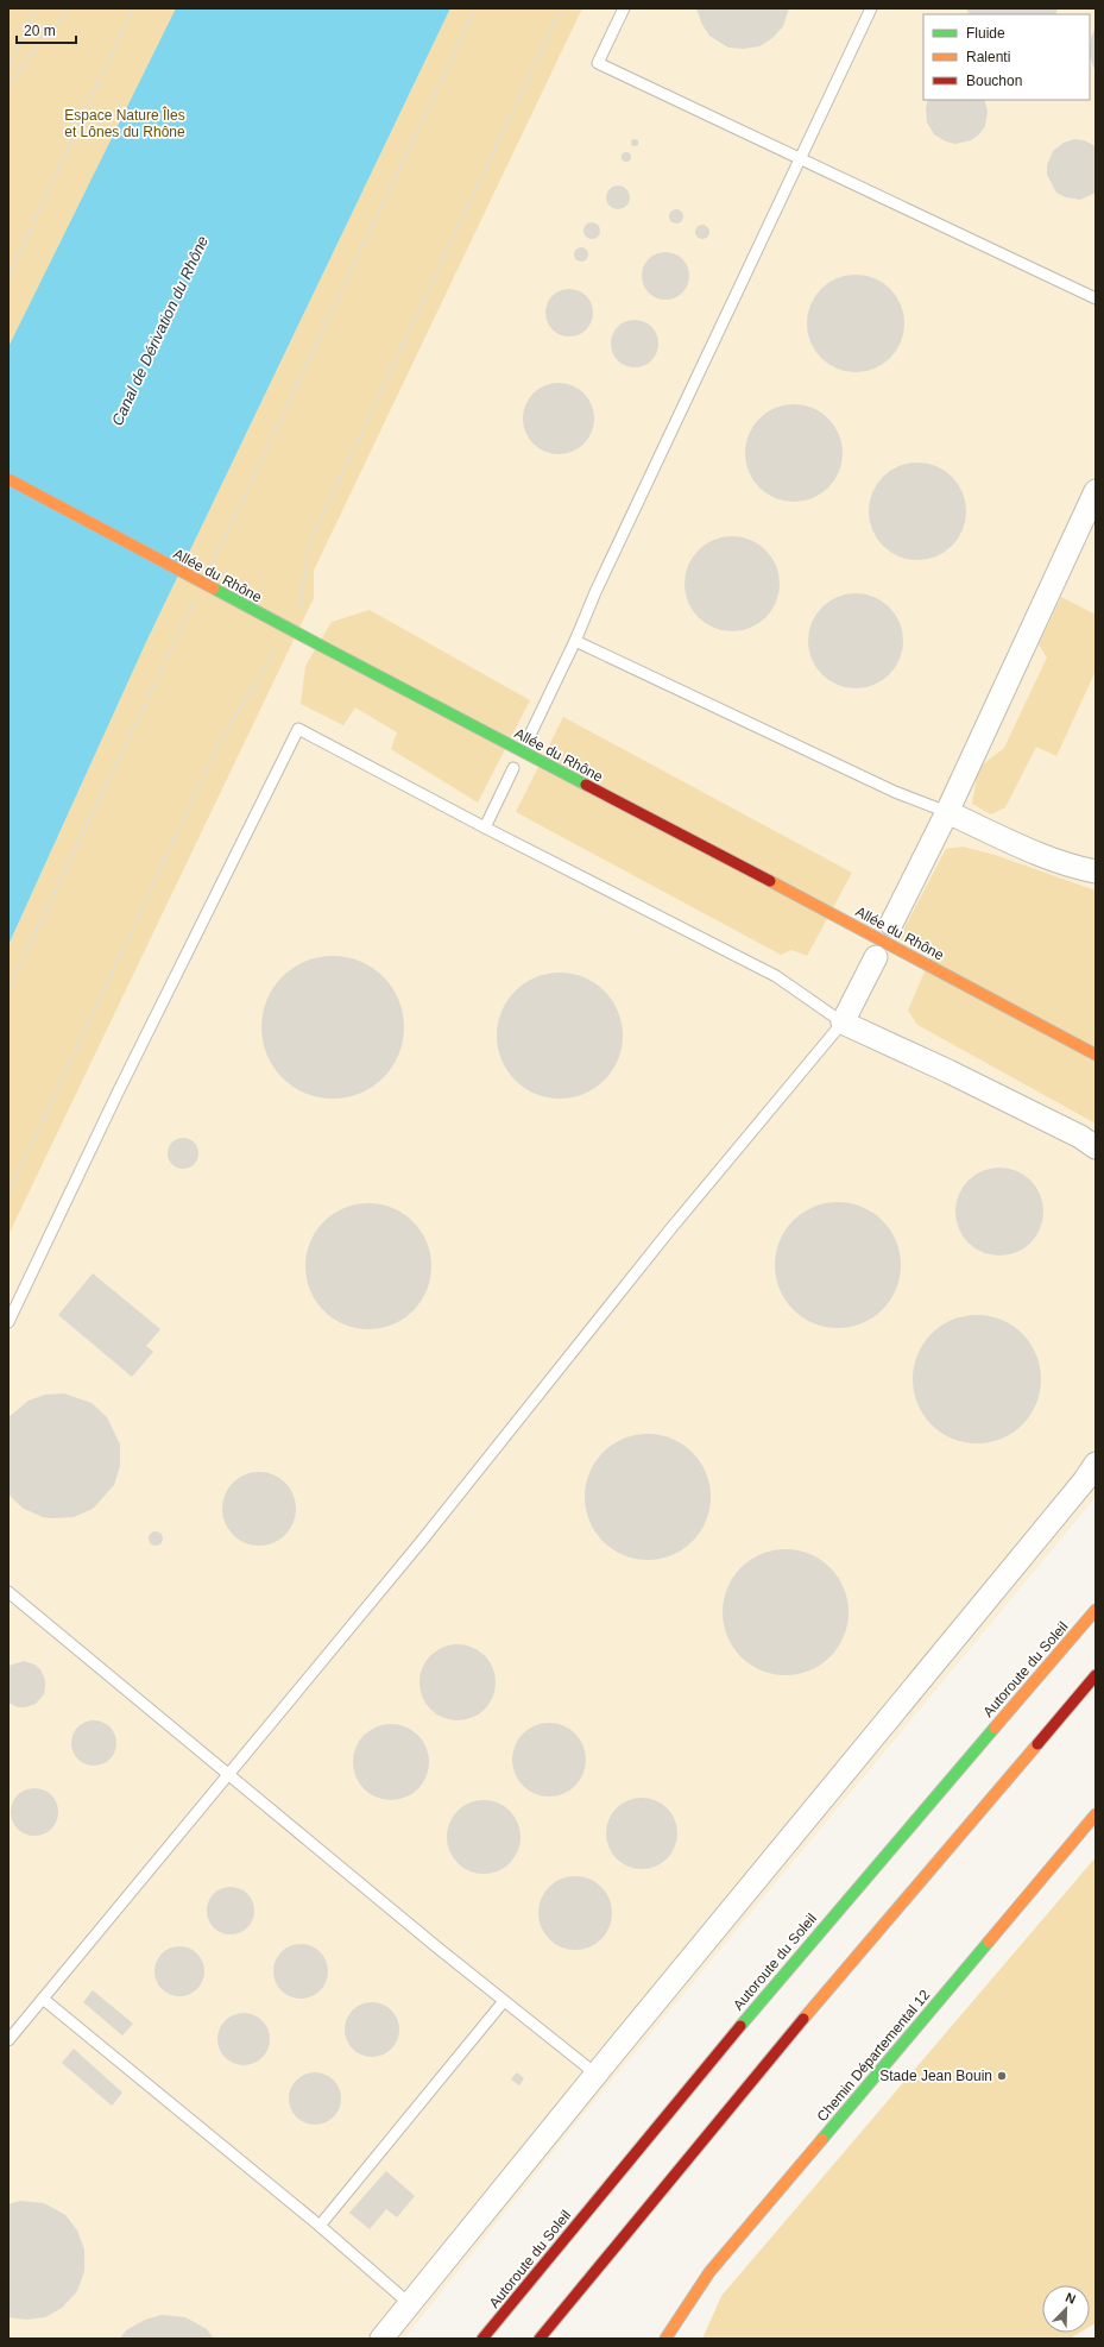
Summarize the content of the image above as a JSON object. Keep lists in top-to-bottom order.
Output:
{
  "streets": {
    "main road": ["Allée du Rhône", "Autoroute du Soleil", "Chemin Départemental 12"]
  },
  "water": ["Canal de Dérivation du Rhône"],
  "parks": ["Espace Nature Îles et Lônes du Rhône"],
  "places": ["Stade Jean Bouin"],
  "legend": ["Fluide", "Ralenti", "Bouchon"],
  "scale_bar": "20 m",
  "north": "top right"
}
